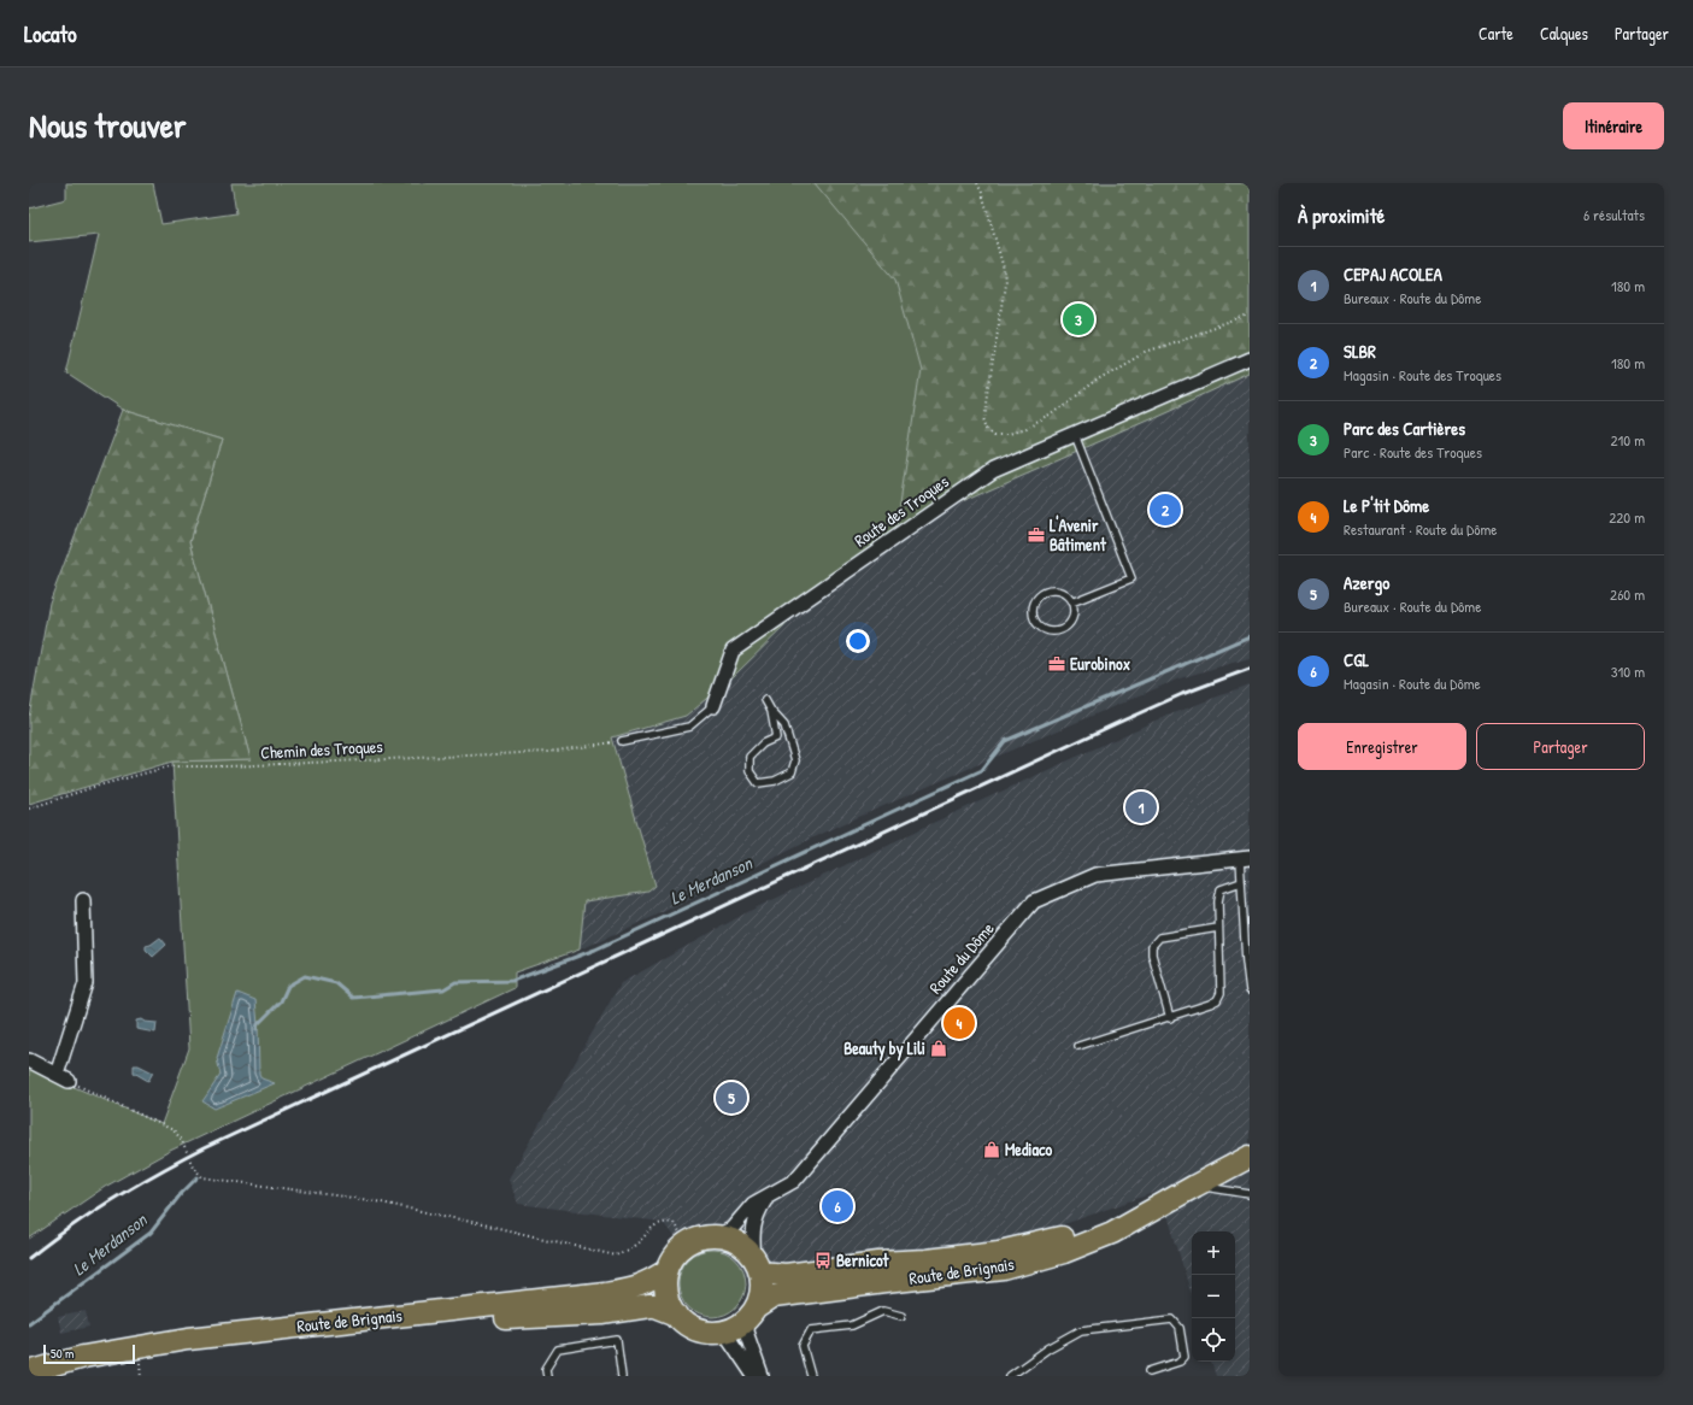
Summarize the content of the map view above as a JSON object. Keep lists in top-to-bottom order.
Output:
{
  "streets": {
    "main road": ["Route de Brignais"],
    "street": ["Route des Troques", "Route du Dôme"],
    "path": ["Chemin des Troques"]
  },
  "crossings": [
    ["Route des Troques", "Chemin des Troques"],
    ["Route du Dôme", "Route de Brignais"]
  ],
  "water": ["Le Merdanson"],
  "places": {
    "office": ["L'Avenir Bâtiment", "Eurobinox"],
    "shop": ["Beauty by Lili", "Mediaco"],
    "bus stop": ["Bernicot"]
  },
  "scale_bar": "50 m",
  "page": {
    "header": "Locato",
    "nav": ["Carte", "Calques", "Partager"],
    "title": "Nous trouver",
    "buttons": [
      "Itinéraire",
      ["Enregistrer", "Partager"]
    ],
    "heading": ["À proximité", "6 résultats"],
    "list": [
      {
        "mark": "1",
        "name": "CEPAJ ACOLEA",
        "note": "Bureaux · Route du Dôme",
        "value": "180 m"
      },
      {
        "mark": "2",
        "name": "SLBR",
        "note": "Magasin · Route des Troques",
        "value": "180 m"
      },
      {
        "mark": "3",
        "name": "Parc des Cartières",
        "note": "Parc · Route des Troques",
        "value": "210 m"
      },
      {
        "mark": "4",
        "name": "Le P'tit Dôme",
        "note": "Restaurant · Route du Dôme",
        "value": "220 m"
      },
      {
        "mark": "5",
        "name": "Azergo",
        "note": "Bureaux · Route du Dôme",
        "value": "260 m"
      },
      {
        "mark": "6",
        "name": "CGL",
        "note": "Magasin · Route du Dôme",
        "value": "310 m"
      }
    ],
    "pins": [
      "3",
      "2",
      "1",
      "4",
      "5",
      "6"
    ],
    "map_buttons": ["+", "−"],
    "scale": "50 m"
  }
}
